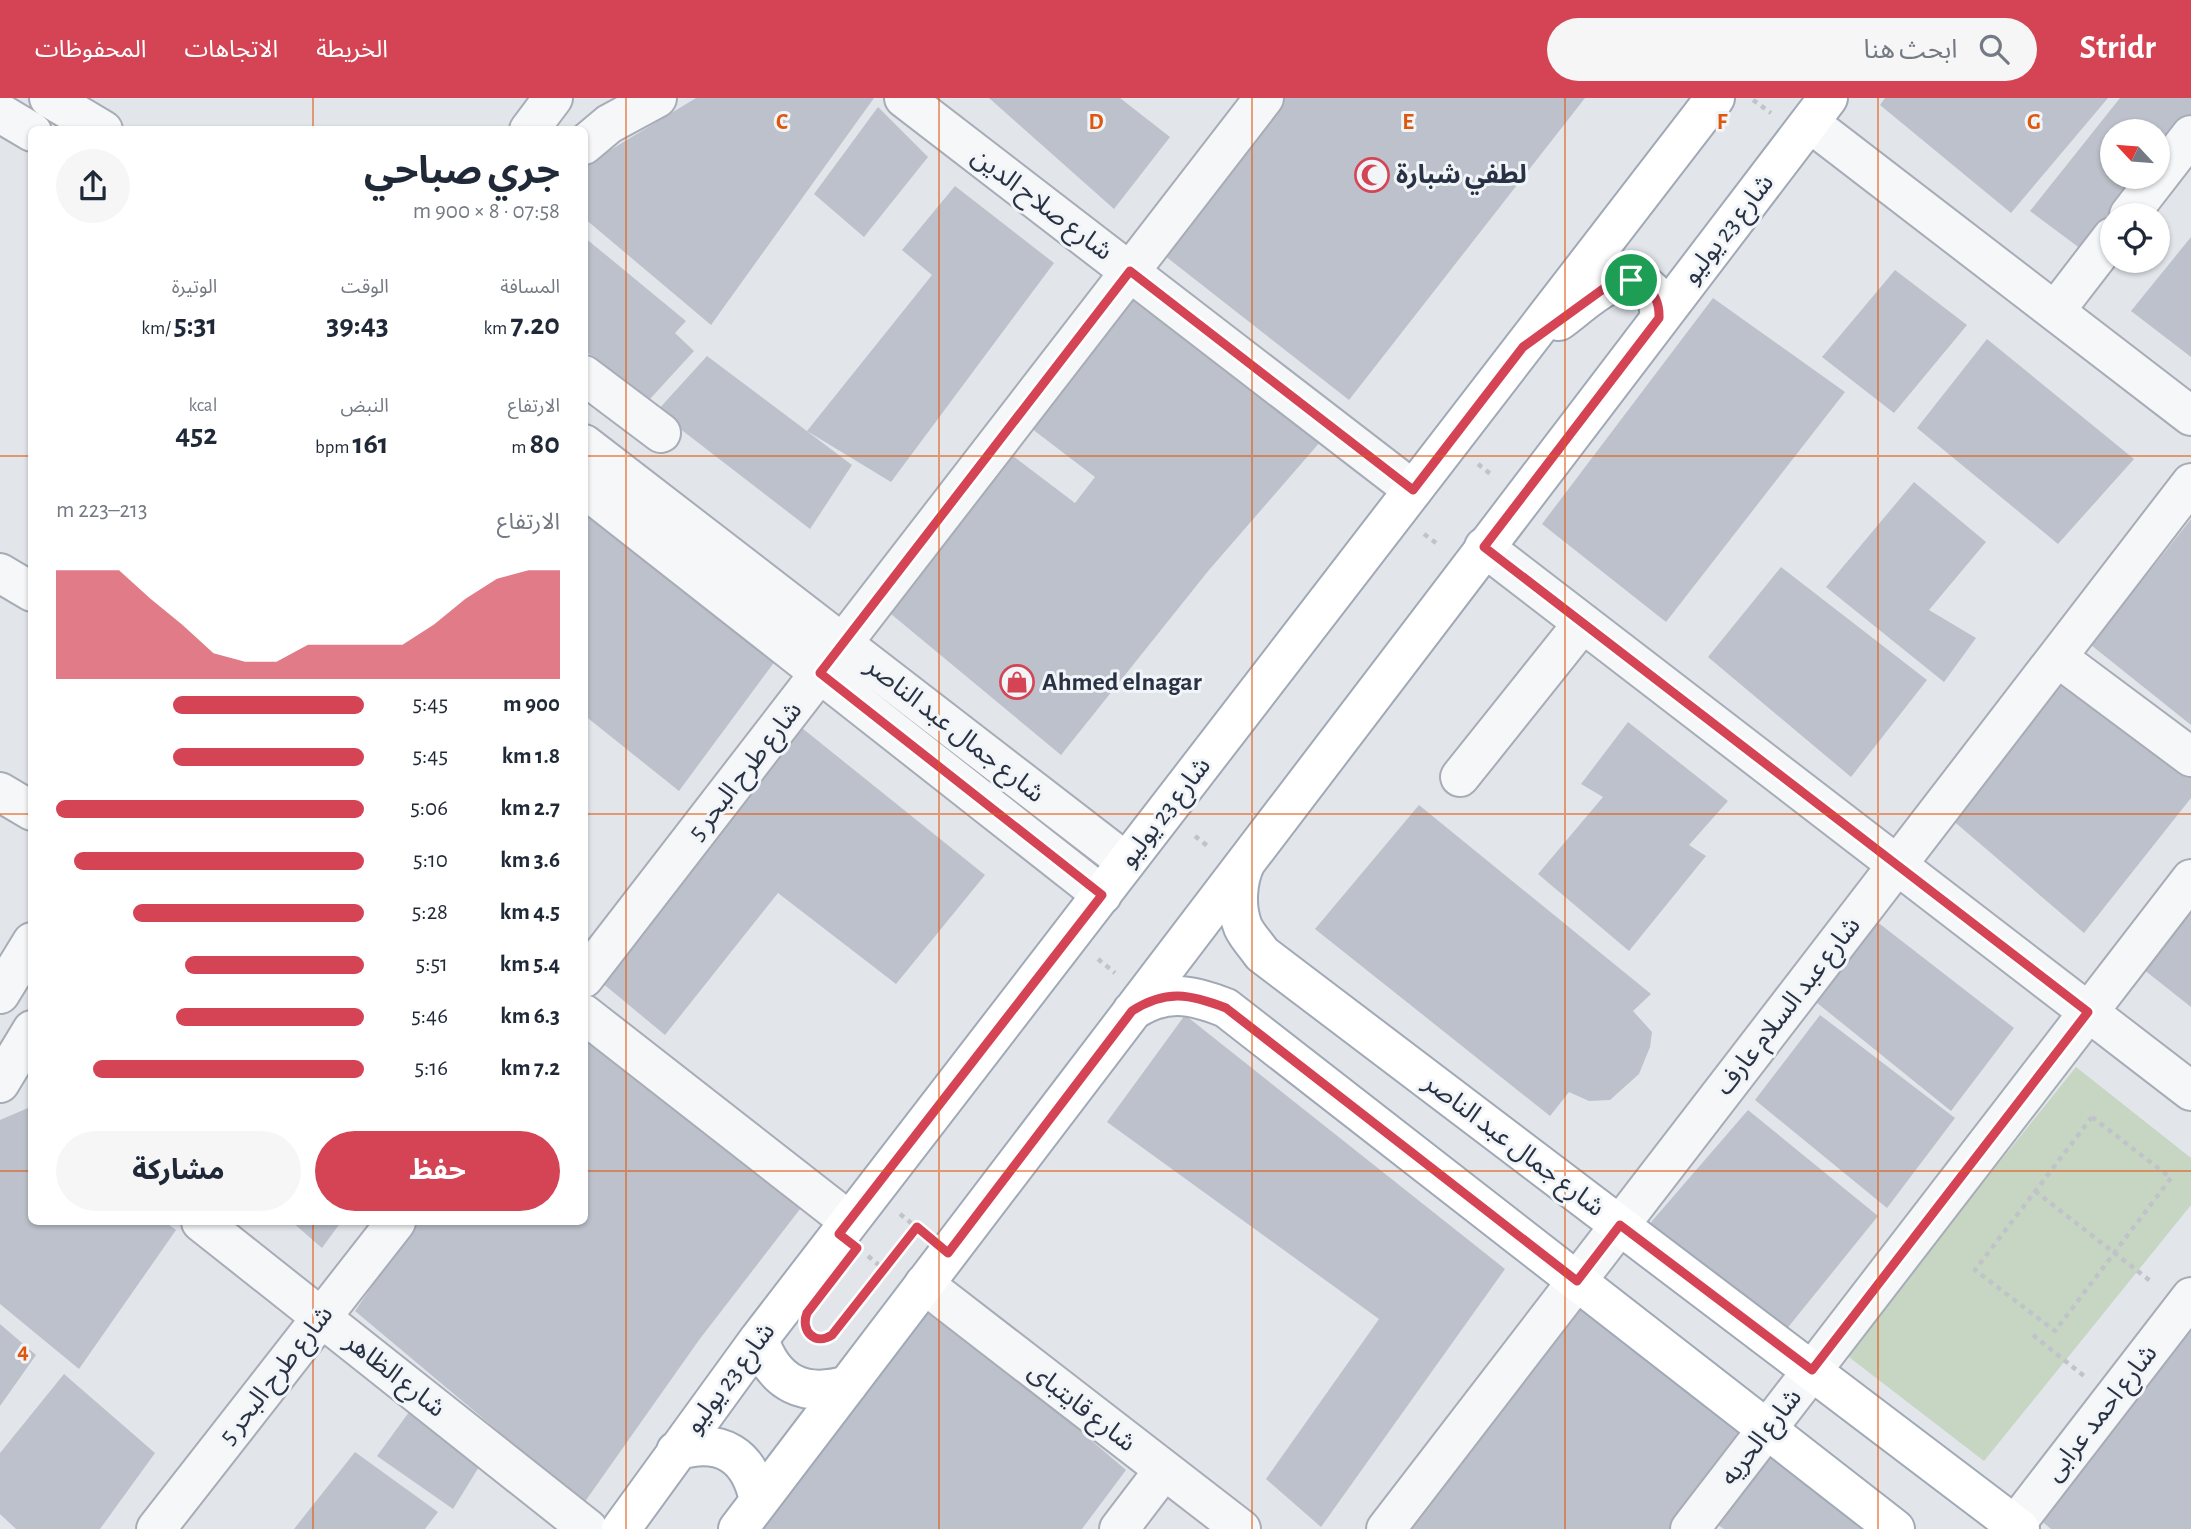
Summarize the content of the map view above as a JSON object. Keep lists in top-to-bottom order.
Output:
{
  "streets": {
    "main road": ["شارع 23 يوليو", "شارع جمال عبد الناصر"],
    "street": [
      "شارع صلاح الدين",
      "شارع طرح البحر 5",
      "شارع عبد السلام عارف",
      "شارع الظاهر",
      "شارع قايتباى",
      "شارع احمد عرابى",
      "شارع الحريه"
    ]
  },
  "crossings": [
    ["شارع صلاح الدين", "شارع 23 يوليو"],
    ["شارع صلاح الدين", "شارع طرح البحر 5"],
    ["شارع 23 يوليو", "شارع جمال عبد الناصر"],
    ["شارع 23 يوليو", "شارع قايتباى"],
    ["شارع جمال عبد الناصر", "شارع طرح البحر 5"],
    ["شارع جمال عبد الناصر", "شارع عبد السلام عارف"],
    ["شارع جمال عبد الناصر", "شارع احمد عرابى"],
    ["شارع جمال عبد الناصر", "شارع الحريه"],
    ["شارع طرح البحر 5", "شارع الظاهر"]
  ],
  "places": {
    "mosque": ["لطفي شبارة"],
    "shop": ["Ahmed elnagar"]
  },
  "north": "top left",
  "page": {
    "header": "Stridr",
    "search": "ابحث هنا",
    "nav": ["الخريطة", "الاتجاهات", "المحفوظات"],
    "heading": ["جري صباحي", "07:58 · 8 × 900 m"],
    "stats": [
      ["المسافة", "7.20 km"],
      ["الوقت", "39:43"],
      ["الوتيرة", "5:31 /km"],
      ["الارتفاع", "80 m"],
      ["النبض", "161 bpm"],
      ["kcal", "452"]
    ],
    "chart": ["الارتفاع", "213–223 m"],
    "list": [
      {
        "name": "900 m",
        "note": "5:45"
      },
      {
        "name": "1.8 km",
        "note": "5:45"
      },
      {
        "name": "2.7 km",
        "note": "5:06"
      },
      {
        "name": "3.6 km",
        "note": "5:10"
      },
      {
        "name": "4.5 km",
        "note": "5:28"
      },
      {
        "name": "5.4 km",
        "note": "5:51"
      },
      {
        "name": "6.3 km",
        "note": "5:46"
      },
      {
        "name": "7.2 km",
        "note": "5:16"
      }
    ],
    "buttons": ["حفظ", "مشاركة"]
  },
  "grid": {
    "columns": [
      "C",
      "D",
      "E",
      "F",
      "G"
    ],
    "rows": ["4"]
  }
}
